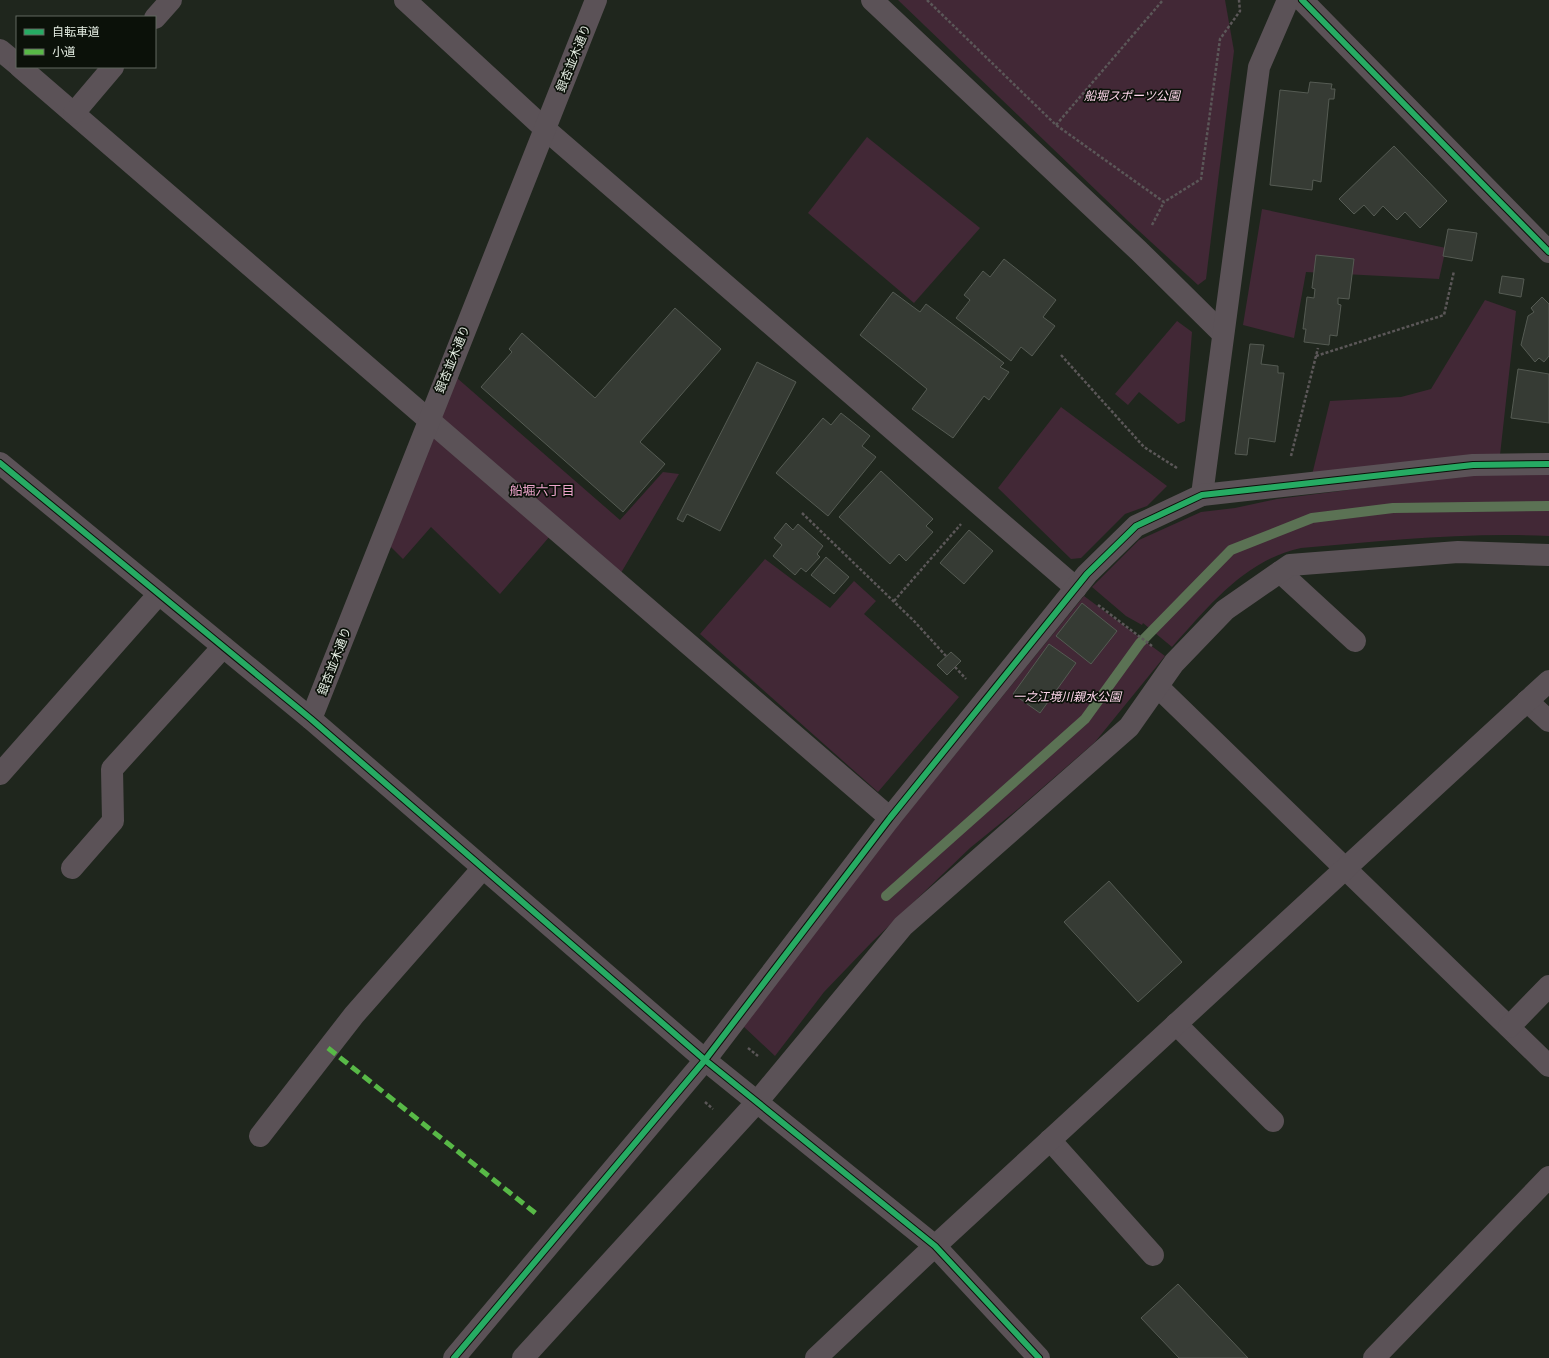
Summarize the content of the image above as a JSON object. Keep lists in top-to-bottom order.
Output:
{
  "streets": {
    "street": ["銀杏並木通り"]
  },
  "districts": ["船堀六丁目"],
  "parks": ["船堀スポーツ公園", "一之江境川親水公園"],
  "legend": ["自転車道", "小道"]
}
